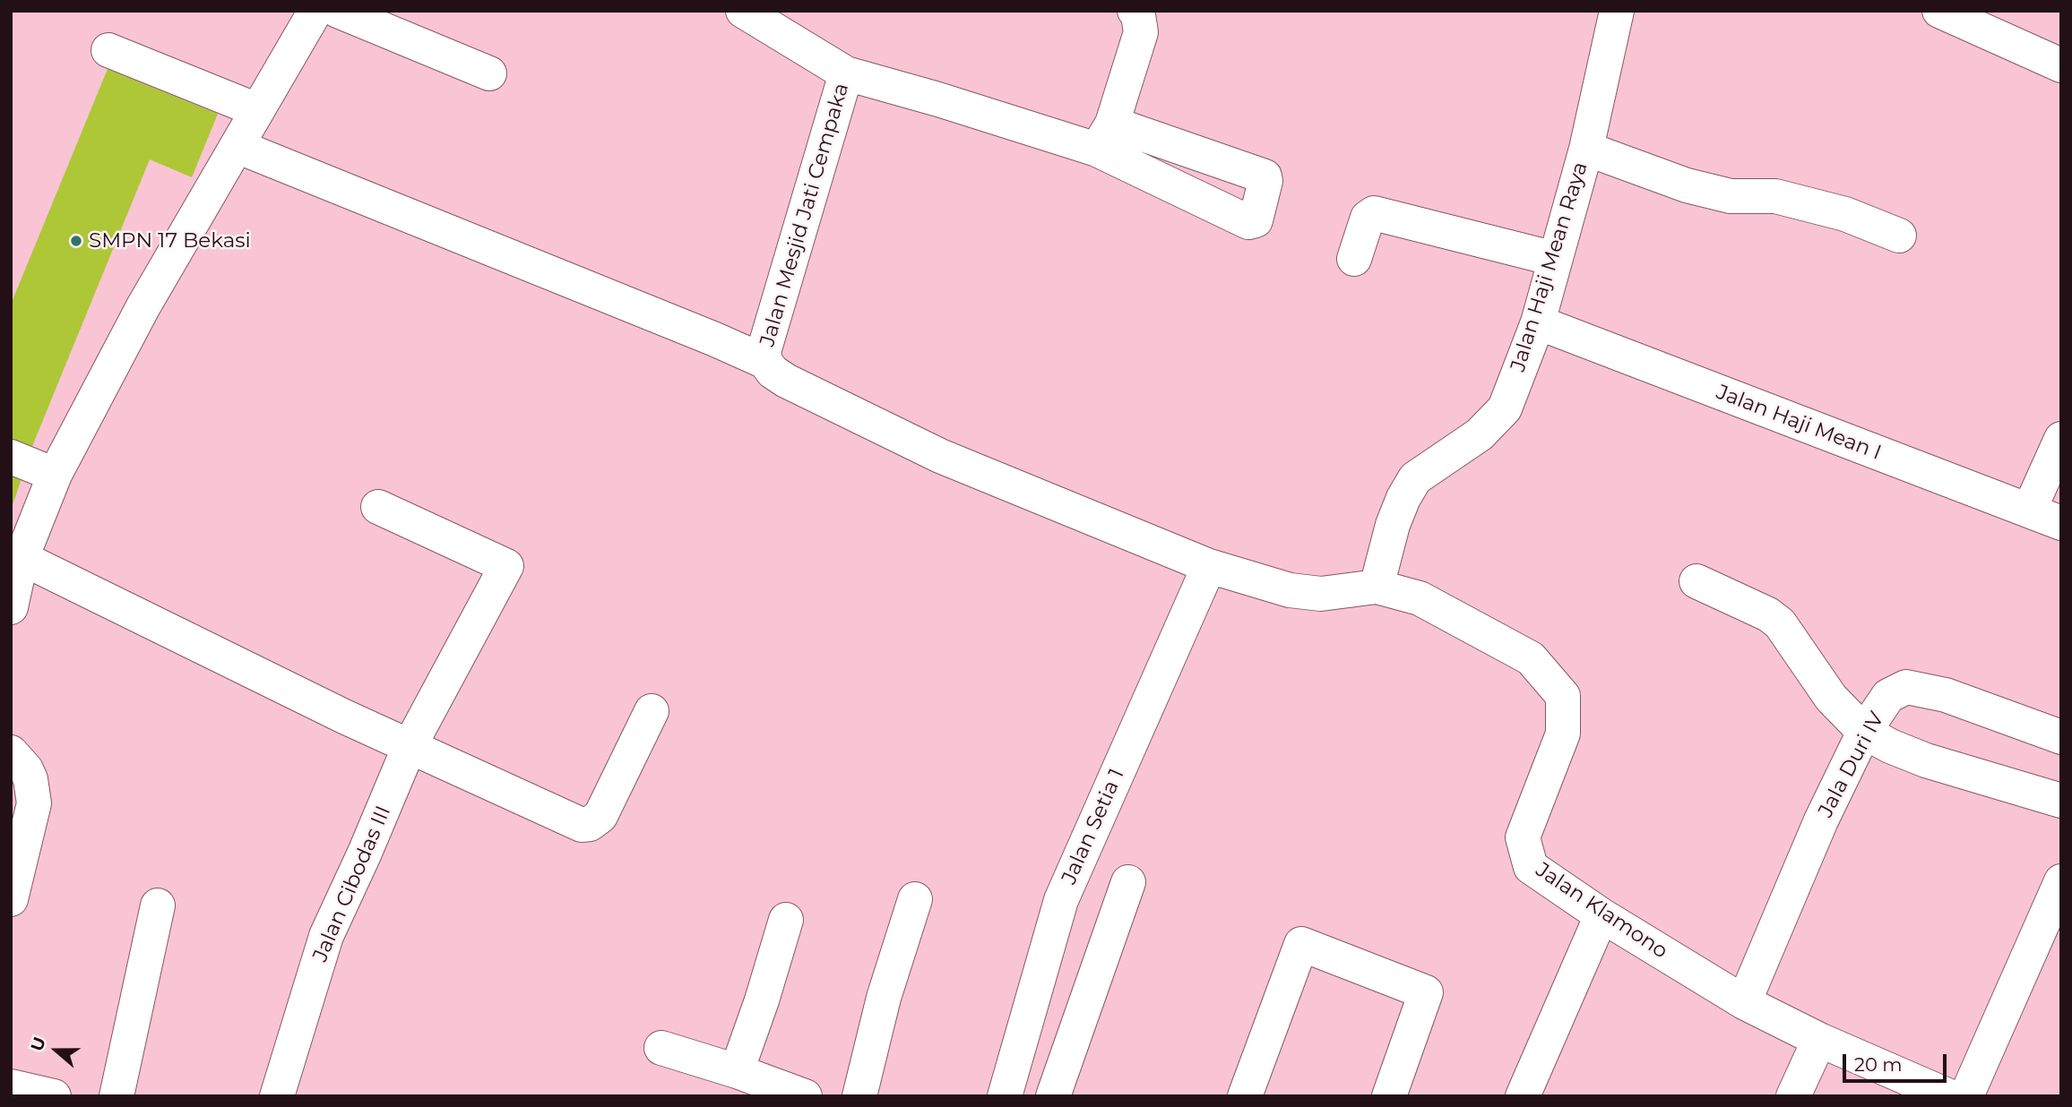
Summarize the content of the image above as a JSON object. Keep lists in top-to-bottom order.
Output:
{
  "streets": {
    "street": [
      "Jalan Mesjid Jati Cempaka",
      "Jalan Haji Mean Raya",
      "Jalan Haji Mean I",
      "Jala Duri IV",
      "Jalan Setia 1",
      "Jalan Cibodas III",
      "Jalan Klamono"
    ]
  },
  "crossings": [
    ["Jalan Mesjid Jati Cempaka", "Jalan Setia 1"],
    ["Jalan Mesjid Jati Cempaka", "Jalan Klamono"],
    ["Jalan Haji Mean Raya", "Jalan Haji Mean I"],
    ["Jalan Haji Mean Raya", "Jalan Klamono"],
    ["Jala Duri IV", "Jalan Klamono"],
    ["Jalan Setia 1", "Jalan Klamono"]
  ],
  "places": ["SMPN 17 Bekasi"],
  "scale_bar": "20 m",
  "north": "left"
}
